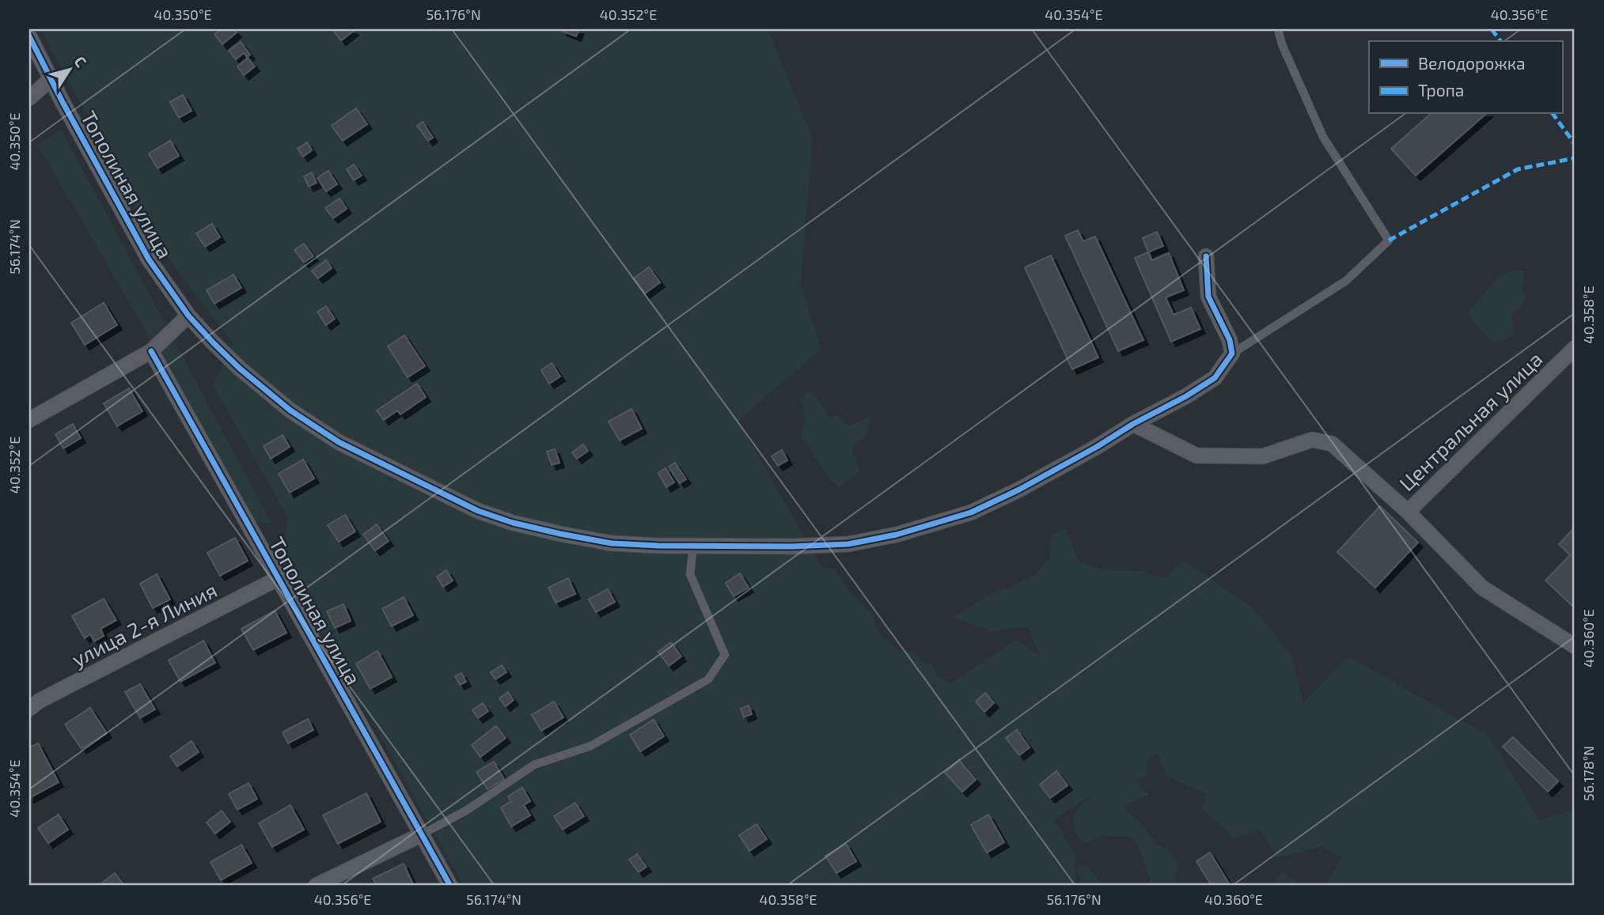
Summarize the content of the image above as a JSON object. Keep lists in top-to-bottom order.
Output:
{
  "streets": {
    "street": ["Тополиная улица", "Центральная улица", "улица 2-я Линия"]
  },
  "crossings": [
    ["Тополиная улица", "улица 2-я Линия"]
  ],
  "legend": ["Велодорожка", "Тропа"],
  "north": "top right",
  "coordinates": [
    "40.350°E",
    "56.176°N",
    "40.352°E",
    "40.354°E",
    "40.356°E",
    "56.174°N",
    "40.358°E",
    "40.360°E",
    "56.178°N"
  ]
}
